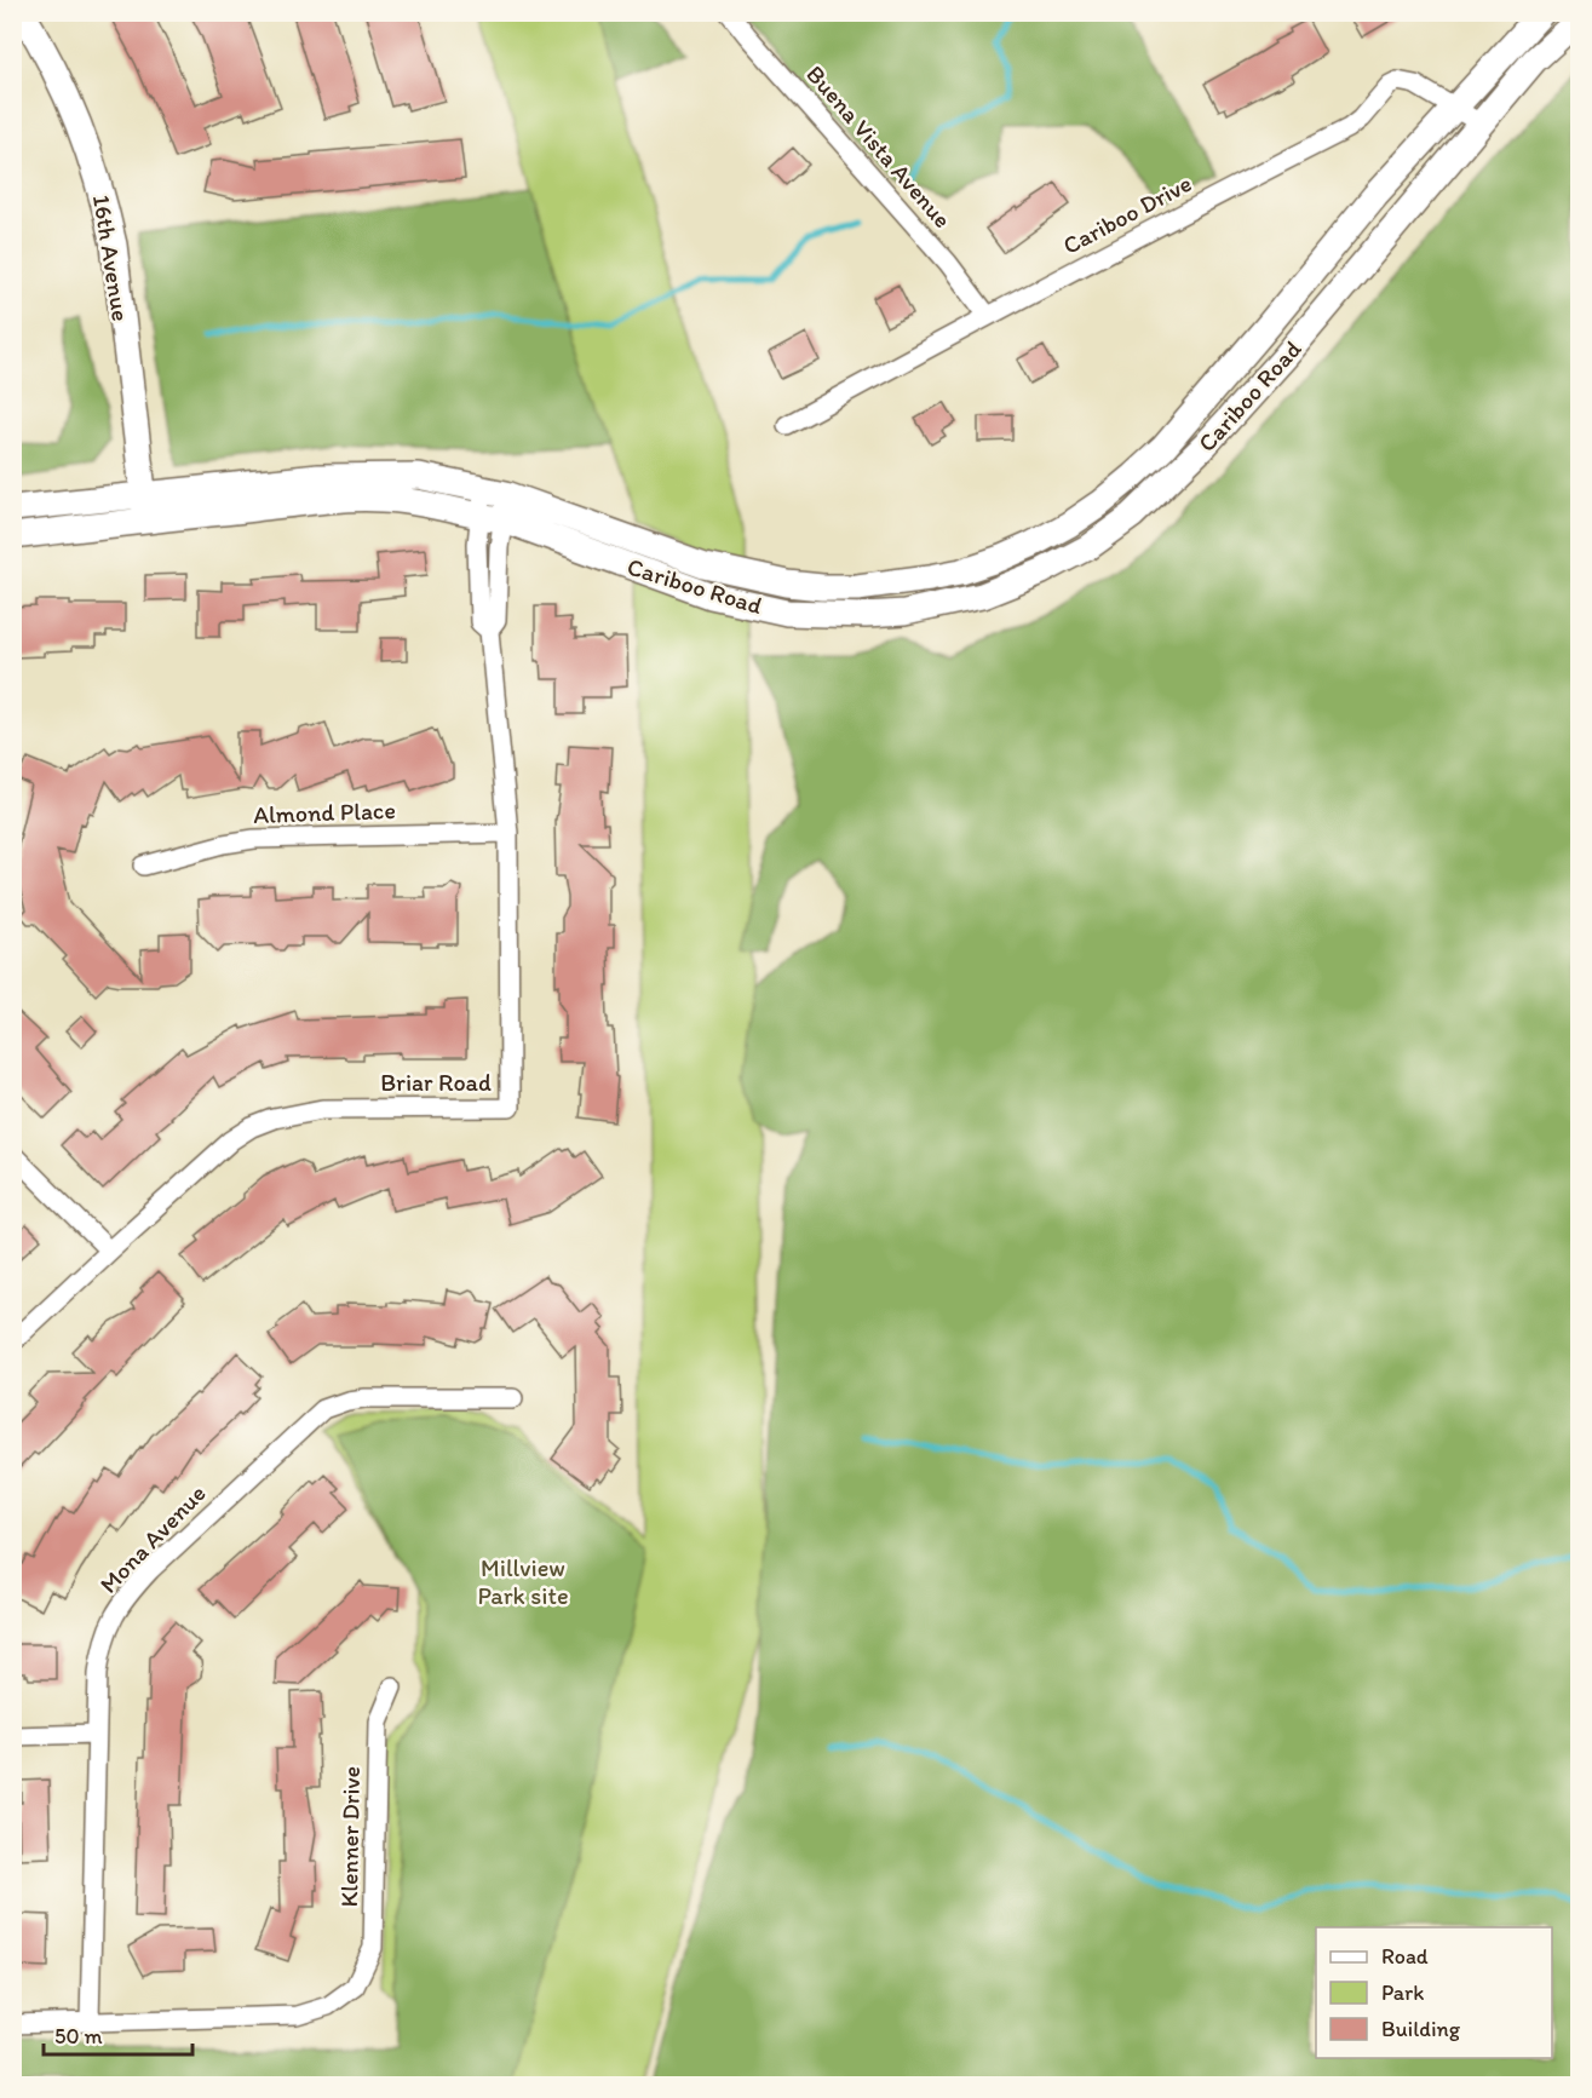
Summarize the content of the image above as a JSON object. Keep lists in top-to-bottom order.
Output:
{
  "streets": {
    "street": [
      "Buena Vista Avenue",
      "Cariboo Drive",
      "16th Avenue",
      "Cariboo Road",
      "Almond Place",
      "Briar Road",
      "Mona Avenue",
      "Klenner Drive"
    ]
  },
  "crossings": [
    ["Buena Vista Avenue", "Cariboo Drive"],
    ["Cariboo Drive", "Cariboo Road"],
    ["16th Avenue", "Cariboo Road"],
    ["Cariboo Road", "Briar Road"],
    ["Almond Place", "Briar Road"],
    ["Mona Avenue", "Klenner Drive"]
  ],
  "parks": ["Millview Park site"],
  "legend": ["Road", "Park", "Building"],
  "scale_bar": "50 m"
}
